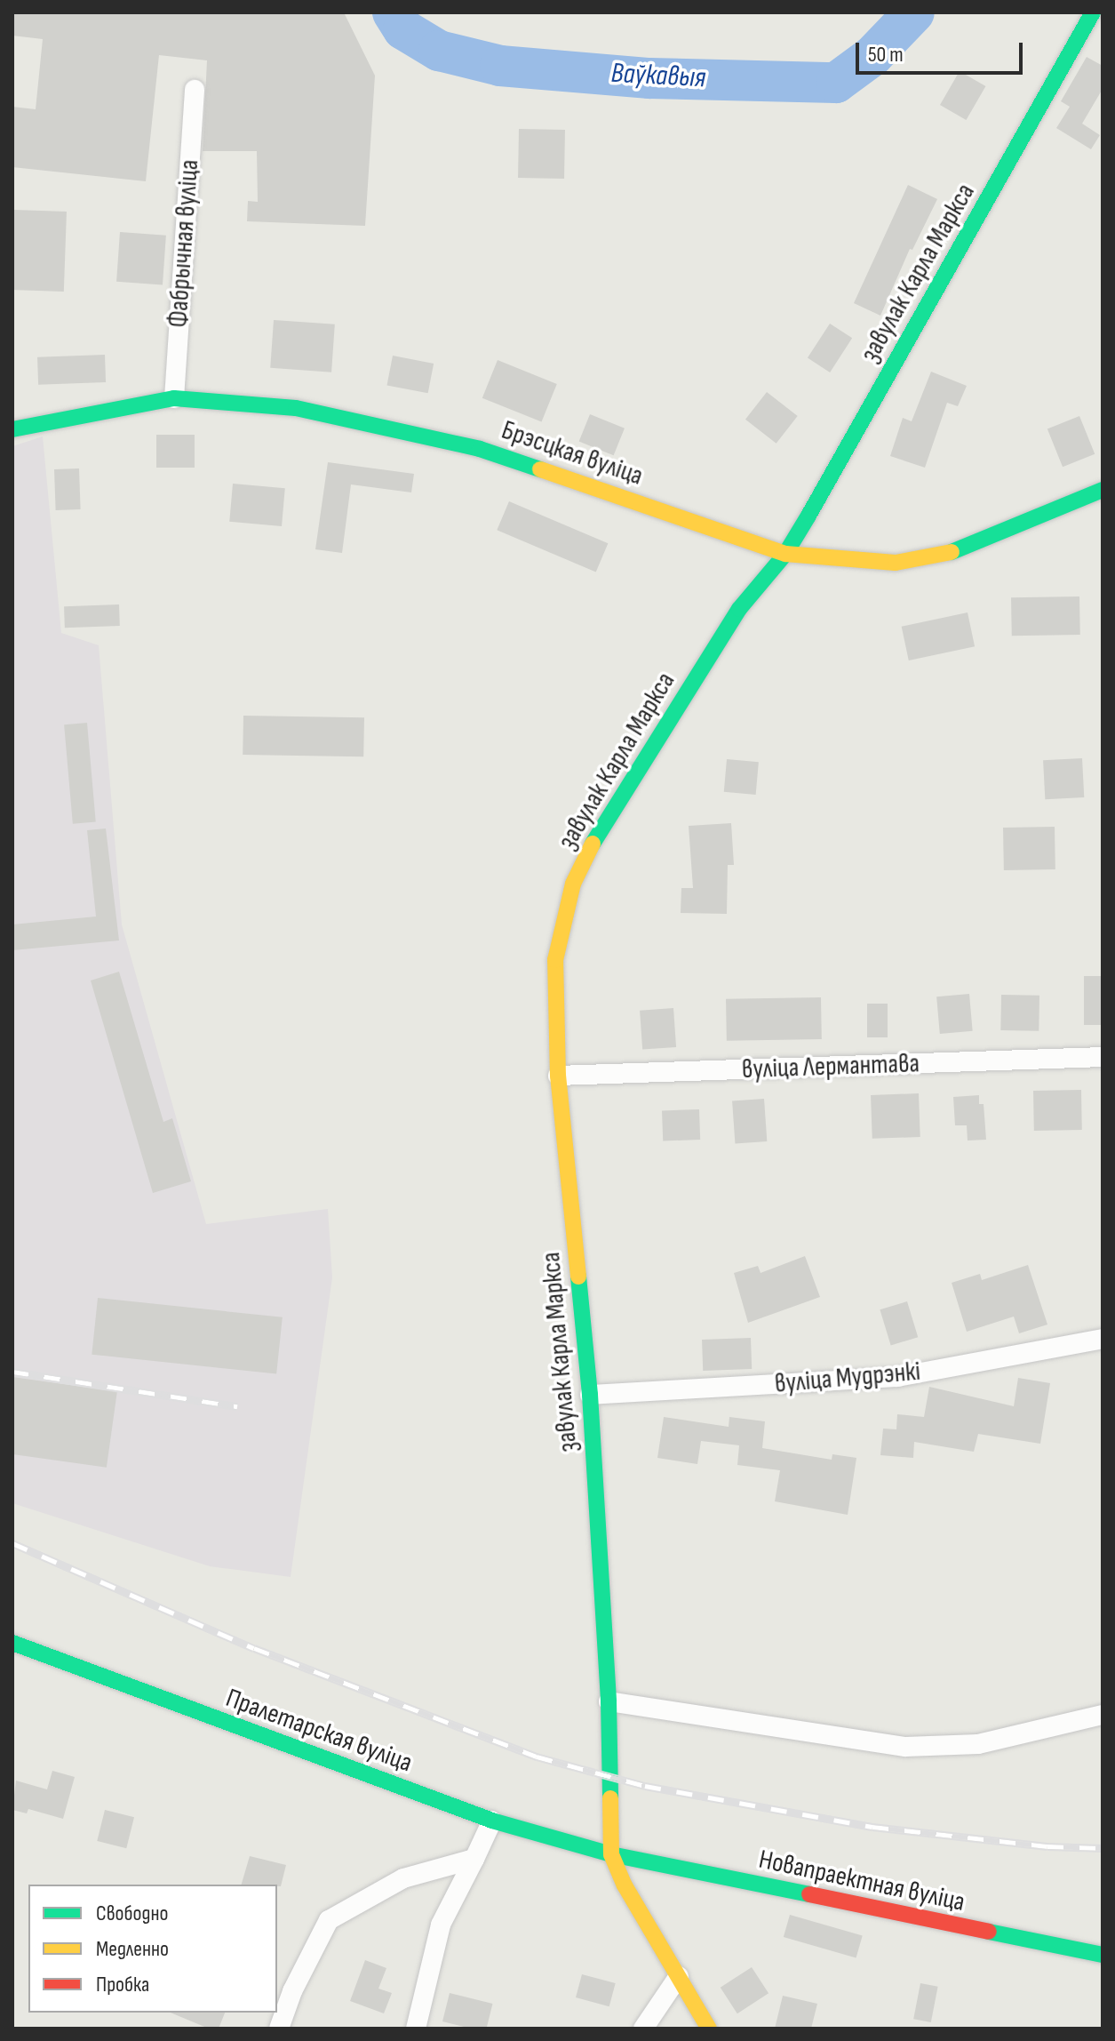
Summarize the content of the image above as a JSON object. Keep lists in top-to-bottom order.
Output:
{
  "streets": {
    "street": [
      "Фабрычная вуліца",
      "завулак Карла Маркса",
      "Брэсцкая вуліца",
      "вуліца Лермантава",
      "вуліца Мудрэнкі",
      "Пралетарская вуліца",
      "Новапраектная вуліца"
    ]
  },
  "crossings": [
    ["Фабрычная вуліца", "Брэсцкая вуліца"],
    ["завулак Карла Маркса", "Брэсцкая вуліца"],
    ["завулак Карла Маркса", "вуліца Лермантава"],
    ["завулак Карла Маркса", "вуліца Мудрэнкі"],
    ["завулак Карла Маркса", "Пралетарская вуліца"],
    ["завулак Карла Маркса", "Новапраектная вуліца"],
    ["Пралетарская вуліца", "Новапраектная вуліца"]
  ],
  "water": ["Ваўкавыя"],
  "legend": ["Свободно", "Медленно", "Пробка"],
  "scale_bar": "50 m"
}
